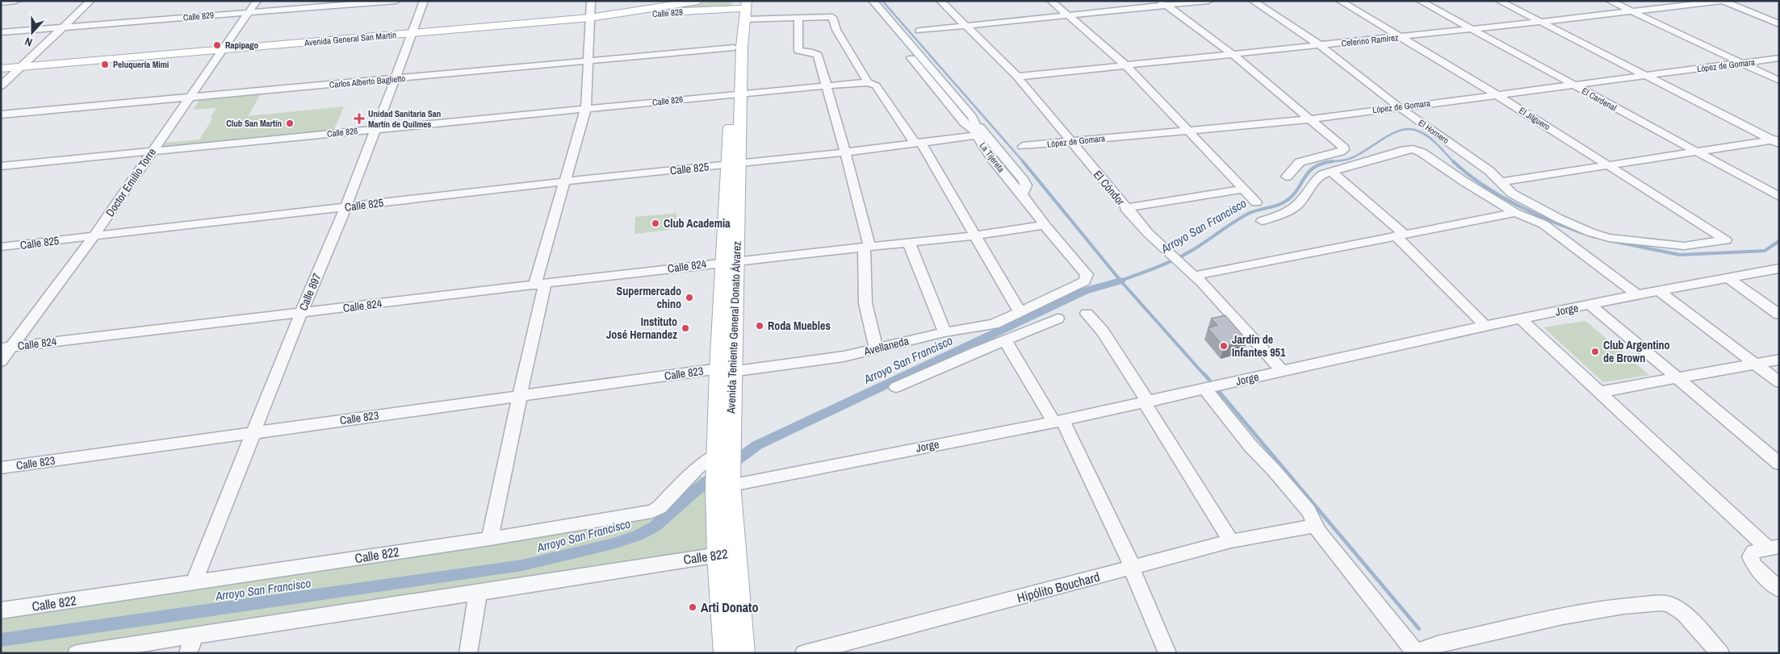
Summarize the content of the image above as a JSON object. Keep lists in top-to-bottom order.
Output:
{
  "streets": {
    "main road": ["Calle 828", "Avenida General San Martín", "Avenida Teniente General Donato Álvarez"],
    "street": [
      "Calle 829",
      "Ceferino Ramírez",
      "López de Gomara",
      "Carlos Alberto Baglietto",
      "El Cardenal",
      "Calle 826",
      "El Jilguero",
      "El Hornero",
      "Calle 825",
      "Doctor Emilio Torre",
      "El Cóndor",
      "Calle 824",
      "Calle 897",
      "Jorge",
      "Avellaneda",
      "Calle 823",
      "Calle 822",
      "Hipólito Bouchard"
    ]
  },
  "crossings": [
    ["Calle 828", "Avenida General San Martín"],
    ["Calle 828", "Avenida Teniente General Donato Álvarez"],
    ["Calle 829", "Doctor Emilio Torre"],
    ["Avenida General San Martín", "Doctor Emilio Torre"],
    ["Avenida General San Martín", "Calle 897"],
    ["Ceferino Ramírez", "El Cardenal"],
    ["Ceferino Ramírez", "El Jilguero"],
    ["Ceferino Ramírez", "El Hornero"],
    ["Ceferino Ramírez", "El Cóndor"],
    ["López de Gomara", "El Cardenal"],
    ["López de Gomara", "El Jilguero"],
    ["López de Gomara", "El Hornero"],
    ["López de Gomara", "El Cóndor"],
    ["Carlos Alberto Baglietto", "Doctor Emilio Torre"],
    ["Carlos Alberto Baglietto", "Calle 897"],
    ["Carlos Alberto Baglietto", "Avenida Teniente General Donato Álvarez"],
    ["Calle 826", "Doctor Emilio Torre"],
    ["Calle 826", "Calle 897"],
    ["Calle 826", "Avenida Teniente General Donato Álvarez"],
    ["El Jilguero", "El Hornero"],
    ["Calle 825", "Doctor Emilio Torre"],
    ["Calle 825", "Calle 897"],
    ["Calle 825", "Avenida Teniente General Donato Álvarez"],
    ["Doctor Emilio Torre", "Calle 824"],
    ["El Cóndor", "Jorge"],
    ["Calle 824", "Calle 897"],
    ["Calle 824", "Avenida Teniente General Donato Álvarez"],
    ["Calle 824", "Avellaneda"],
    ["Calle 897", "Calle 823"],
    ["Calle 897", "Calle 822"],
    ["Jorge", "Avenida Teniente General Donato Álvarez"],
    ["Avenida Teniente General Donato Álvarez", "Avellaneda"],
    ["Avenida Teniente General Donato Álvarez", "Calle 823"],
    ["Avenida Teniente General Donato Álvarez", "Calle 822"],
    ["Avellaneda", "Calle 823"]
  ],
  "water": ["Arroyo San Francisco"],
  "places": {
    "other": [
      "Rapipago",
      "Peluquería Mimi",
      "Club San Martín",
      "Club Academia",
      "Supermercado chino",
      "Roda Muebles",
      "Instituto José Hernandez",
      "Jardín de Infantes 951",
      "Club Argentino de Brown",
      "Arti Donato"
    ],
    "health": ["Unidad Sanitaria San Martín de Quilmes"]
  },
  "north": "bottom"
}
